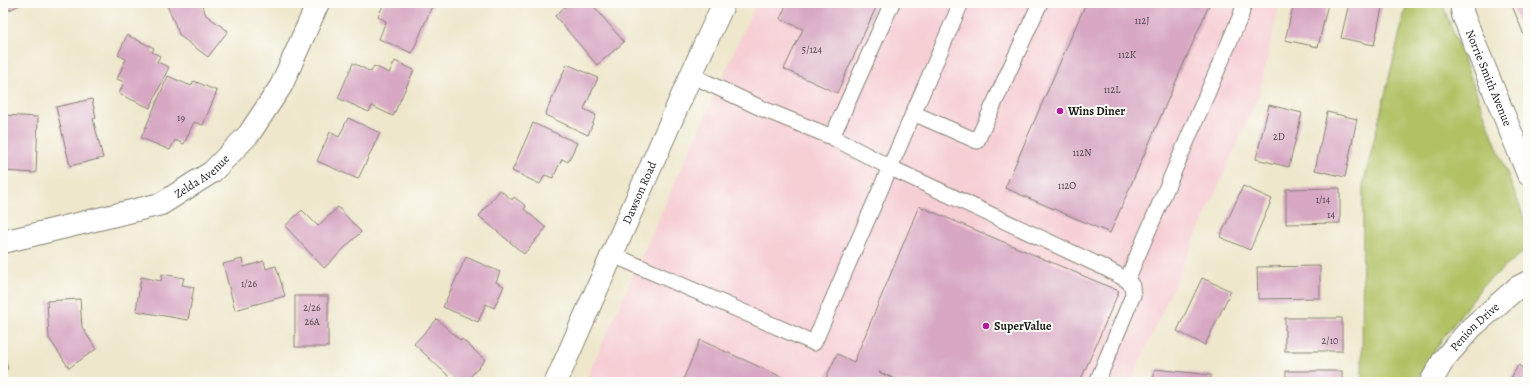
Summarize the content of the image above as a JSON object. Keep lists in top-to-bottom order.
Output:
{
  "streets": {
    "street": [
      "Norrie Smith Avenue",
      "Zelda Avenue",
      "Dawson Road",
      "Penion Drive"
    ]
  },
  "places": ["Wins Diner", "SuperValue"],
  "house_numbers": [
    "112J",
    "5/124",
    "112K",
    "112L",
    "19",
    "2D",
    "112N",
    "112O",
    "1/14",
    "14",
    "1/26",
    "2/26",
    "26A",
    "2/10"
  ]
}
